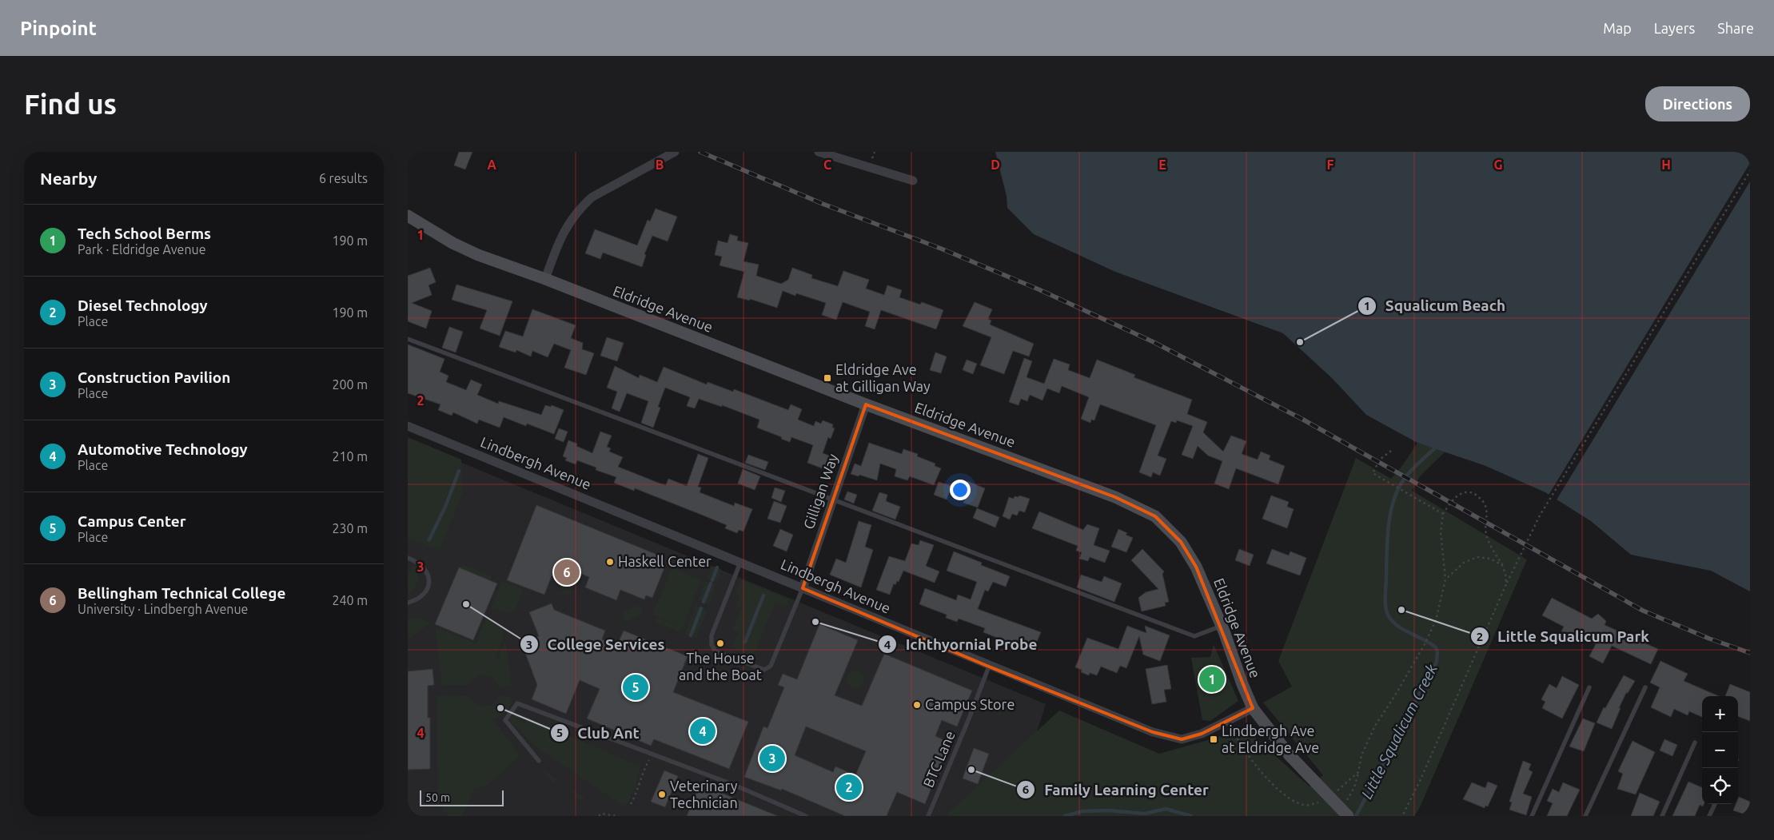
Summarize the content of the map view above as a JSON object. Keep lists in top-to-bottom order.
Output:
{
  "streets": {
    "main road": ["Eldridge Avenue"],
    "street": ["Lindbergh Avenue", "Gilligan Way"],
    "lane": ["BTC Lane"]
  },
  "crossings": [
    ["Eldridge Avenue", "Lindbergh Avenue"],
    ["Eldridge Avenue", "Gilligan Way"],
    ["Lindbergh Avenue", "Gilligan Way"],
    ["Lindbergh Avenue", "BTC Lane"]
  ],
  "water": ["Little Squalicum Creek"],
  "places": {
    "other": [
      "Squalicum Beach",
      "Haskell Center",
      "College Services",
      "Little Squalicum Park",
      "Ichthyornial Probe",
      "The House and the Boat",
      "Campus Store",
      "Club Ant",
      "Family Learning Center",
      "Veterinary Technician"
    ],
    "transit": ["Eldridge Ave at Gilligan Way", "Lindbergh Ave at Eldridge Ave"]
  },
  "scale_bar": "50 m",
  "page": {
    "header": "Pinpoint",
    "nav": ["Map", "Layers", "Share"],
    "buttons": "Directions",
    "title": "Find us",
    "heading": ["Nearby", "6 results"],
    "list": [
      {
        "mark": "1",
        "name": "Tech School Berms",
        "note": "Park · Eldridge Avenue",
        "value": "190 m"
      },
      {
        "mark": "2",
        "name": "Diesel Technology",
        "note": "Place",
        "value": "190 m"
      },
      {
        "mark": "3",
        "name": "Construction Pavilion",
        "note": "Place",
        "value": "200 m"
      },
      {
        "mark": "4",
        "name": "Automotive Technology",
        "note": "Place",
        "value": "210 m"
      },
      {
        "mark": "5",
        "name": "Campus Center",
        "note": "Place",
        "value": "230 m"
      },
      {
        "mark": "6",
        "name": "Bellingham Technical College",
        "note": "University · Lindbergh Avenue",
        "value": "240 m"
      }
    ],
    "pins": [
      "6",
      "1",
      "5",
      "4",
      "3",
      "2"
    ],
    "map_buttons": ["+", "−"],
    "scale": "50 m"
  },
  "grid": {
    "columns": [
      "A",
      "B",
      "C",
      "D",
      "E",
      "F",
      "G",
      "H"
    ],
    "rows": [
      "1",
      "2",
      "3",
      "4"
    ]
  }
}
